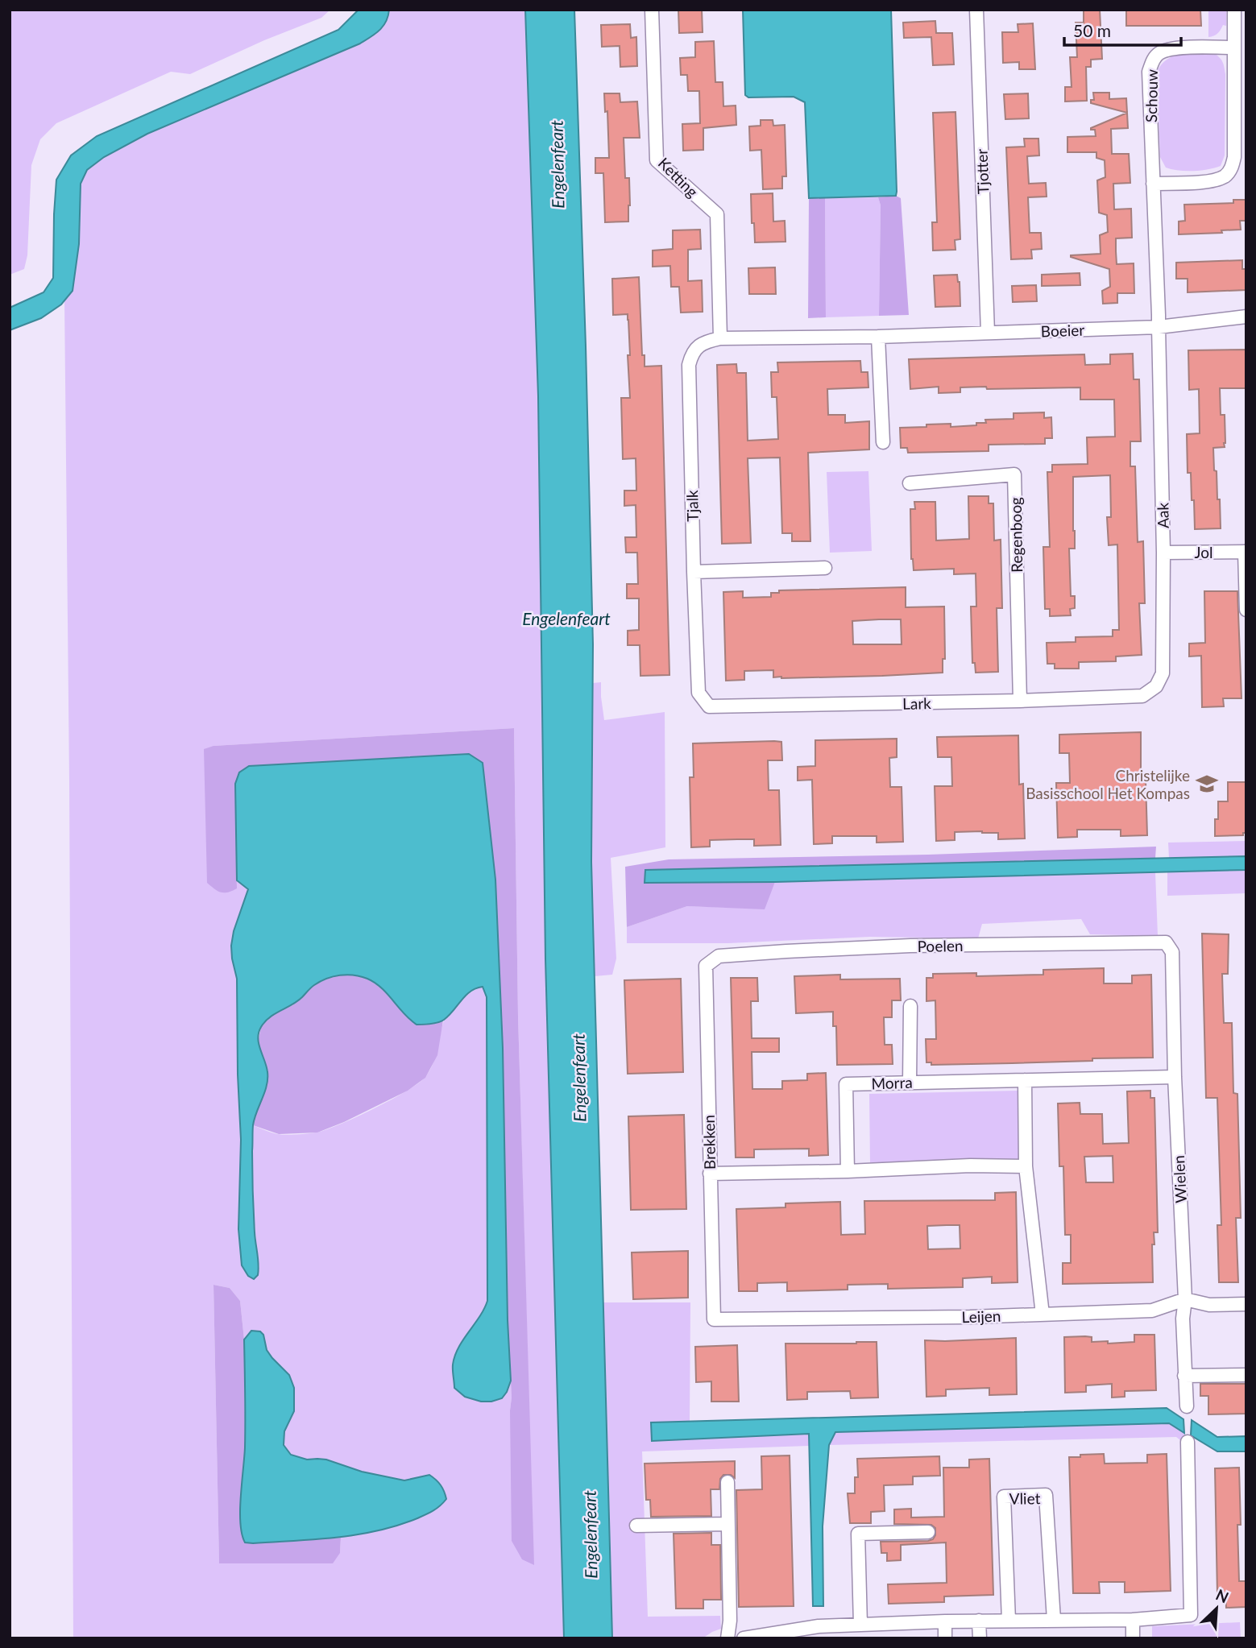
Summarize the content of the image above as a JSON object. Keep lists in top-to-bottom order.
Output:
{
  "streets": {
    "street": [
      "Schouw",
      "Tjotter",
      "Ketting",
      "Boeier",
      "Tjalk",
      "Aak",
      "Regenboog",
      "Jol",
      "Lark",
      "Poelen",
      "Morra",
      "Brekken",
      "Wielen",
      "Leijen",
      "Vliet"
    ]
  },
  "crossings": [
    ["Schouw", "Boeier"],
    ["Schouw", "Aak"],
    ["Tjotter", "Boeier"],
    ["Ketting", "Boeier"],
    ["Ketting", "Tjalk"],
    ["Boeier", "Tjalk"],
    ["Boeier", "Aak"],
    ["Tjalk", "Lark"],
    ["Aak", "Jol"],
    ["Aak", "Lark"],
    ["Regenboog", "Lark"],
    ["Poelen", "Brekken"],
    ["Poelen", "Wielen"],
    ["Morra", "Wielen"],
    ["Brekken", "Leijen"],
    ["Wielen", "Leijen"]
  ],
  "water": ["Engelenfeart"],
  "places": {
    "school or university": ["Christelijke Basisschool Het Kompas"]
  },
  "scale_bar": "50 m",
  "north": "top right"
}
